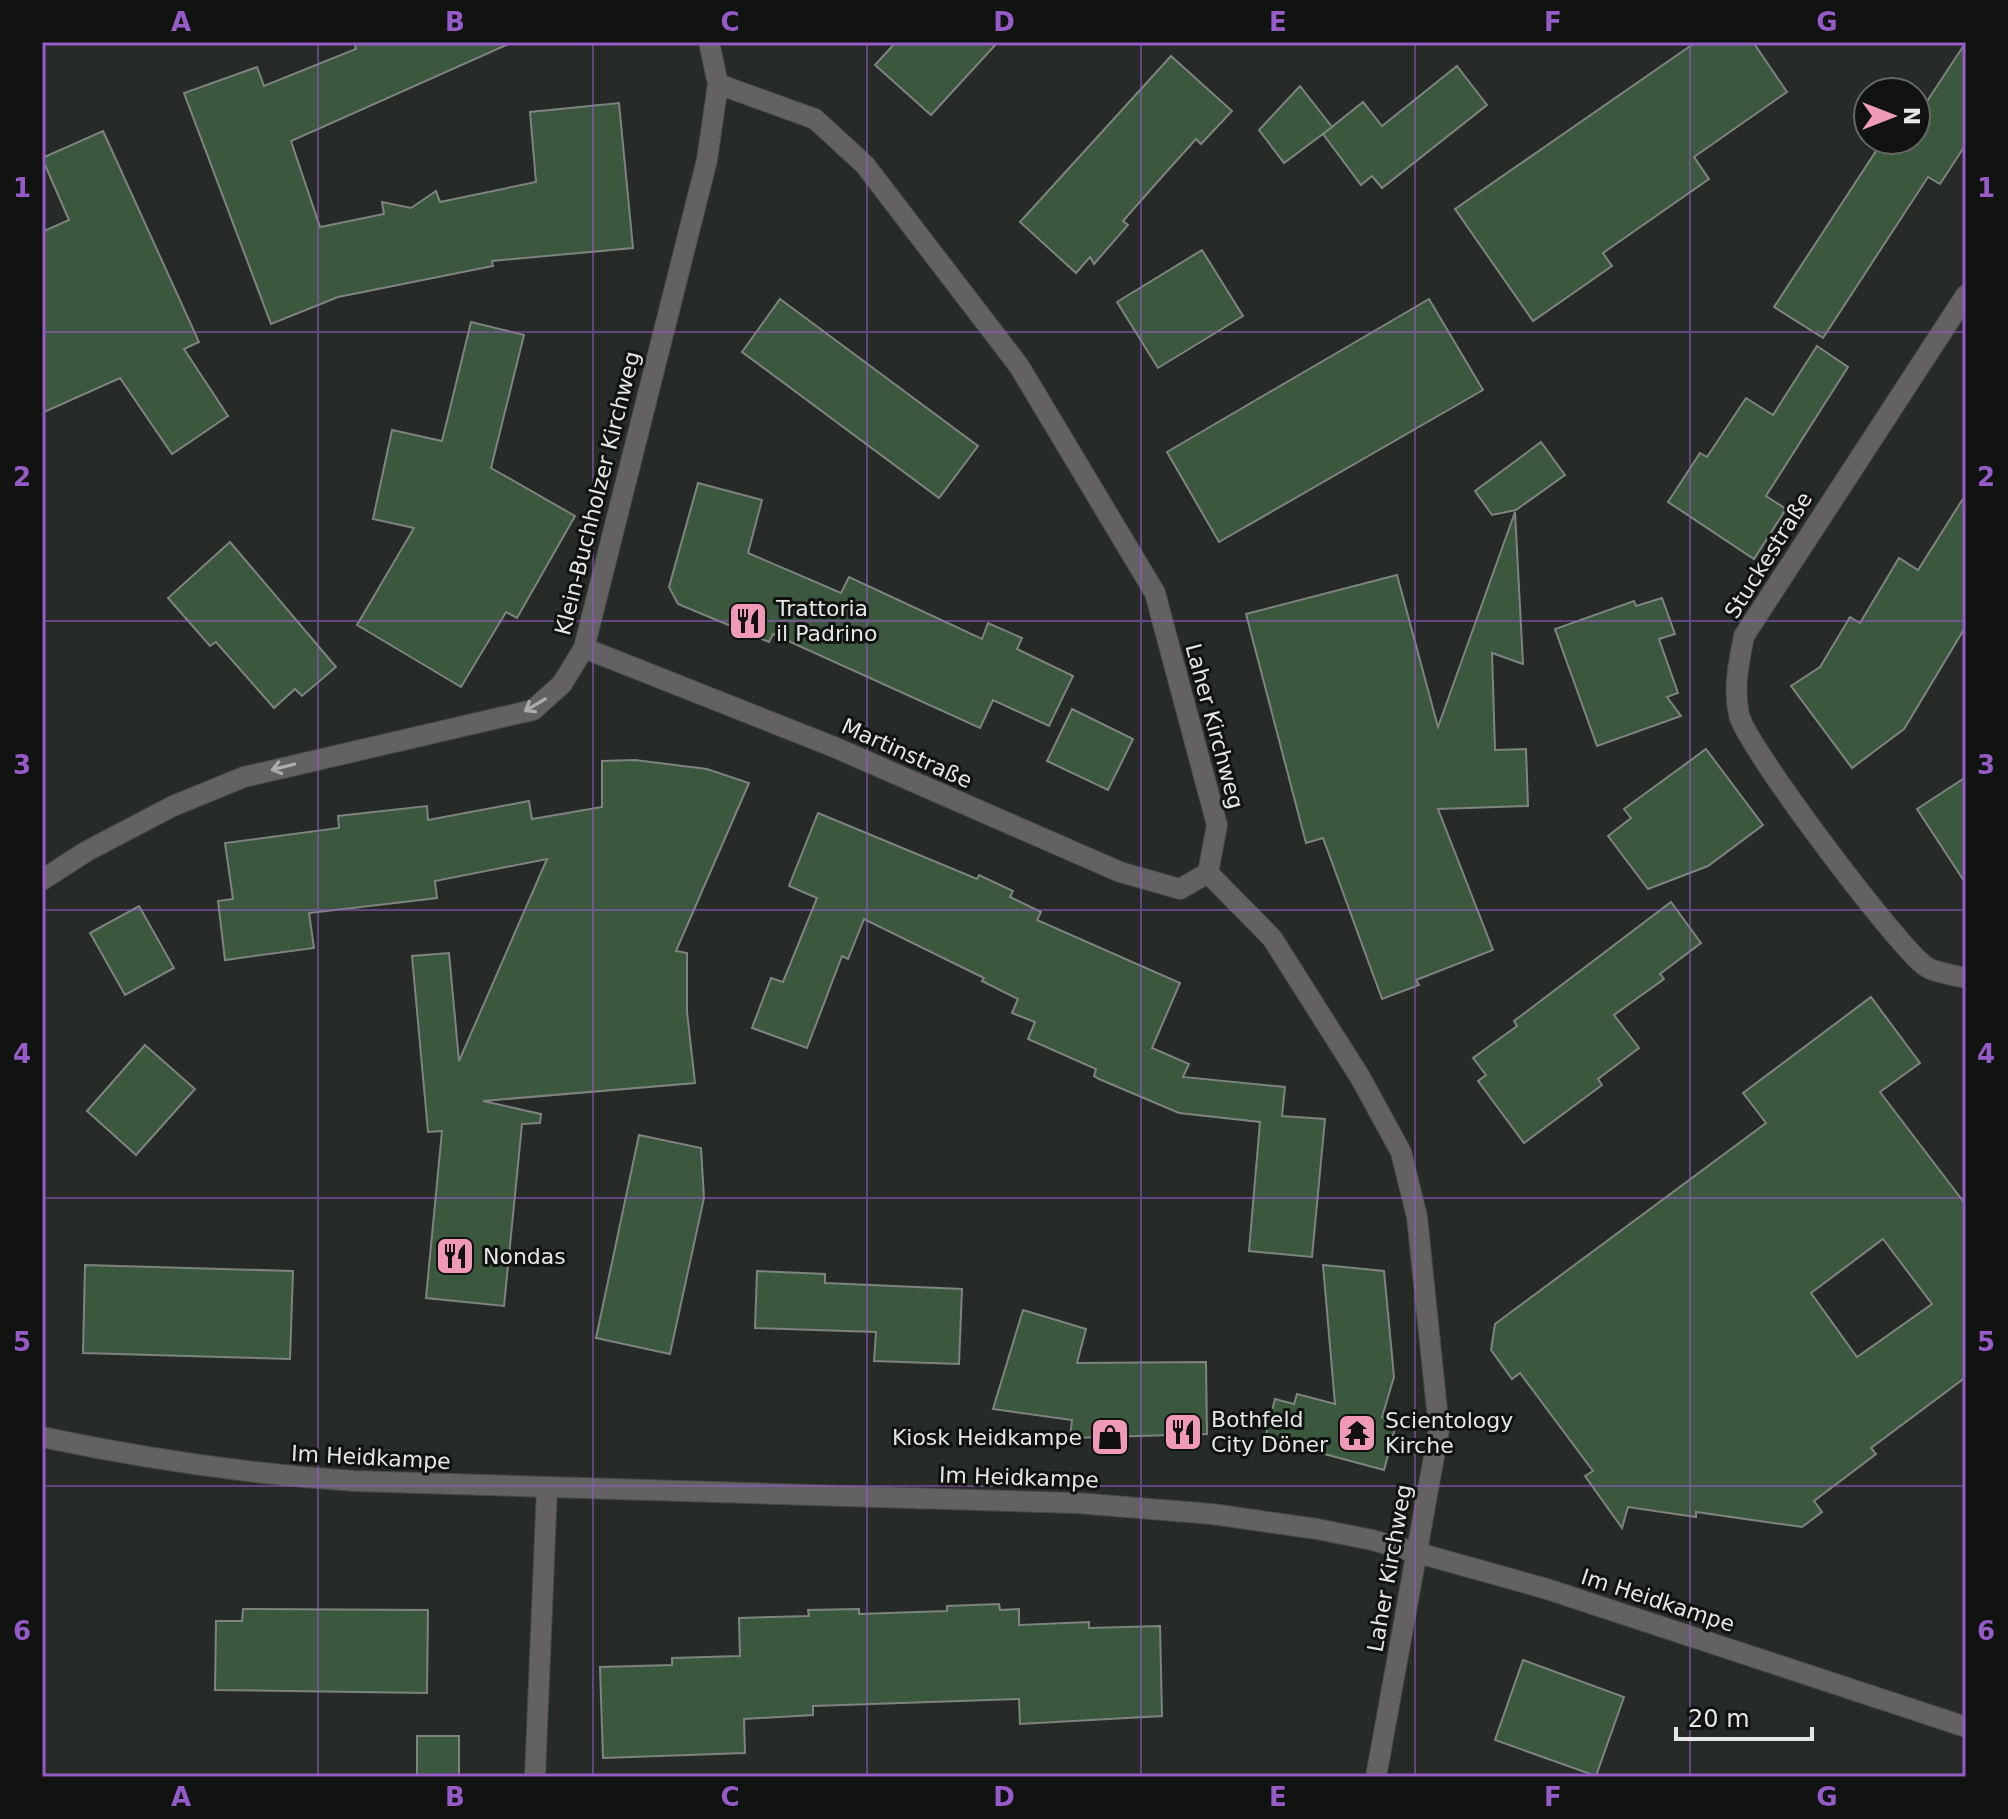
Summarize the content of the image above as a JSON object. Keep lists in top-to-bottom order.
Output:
{
  "streets": {
    "street": [
      "Klein-Buchholzer Kirchweg",
      "Stuckestraße",
      "Laher Kirchweg",
      "Martinstraße",
      "Im Heidkampe"
    ]
  },
  "crossings": [
    ["Klein-Buchholzer Kirchweg", "Laher Kirchweg"],
    ["Klein-Buchholzer Kirchweg", "Martinstraße"],
    ["Laher Kirchweg", "Martinstraße"],
    ["Laher Kirchweg", "Im Heidkampe"]
  ],
  "one_way": ["Klein-Buchholzer Kirchweg"],
  "places": {
    "restaurant": ["Trattoria il Padrino", "Nondas", "Bothfeld City Döner"],
    "temple": ["Scientology Kirche"],
    "shop": ["Kiosk Heidkampe"]
  },
  "scale_bar": "20 m",
  "north": "right",
  "grid": {
    "columns": [
      "A",
      "B",
      "C",
      "D",
      "E",
      "F",
      "G"
    ],
    "rows": [
      "1",
      "2",
      "3",
      "4",
      "5",
      "6"
    ]
  }
}
